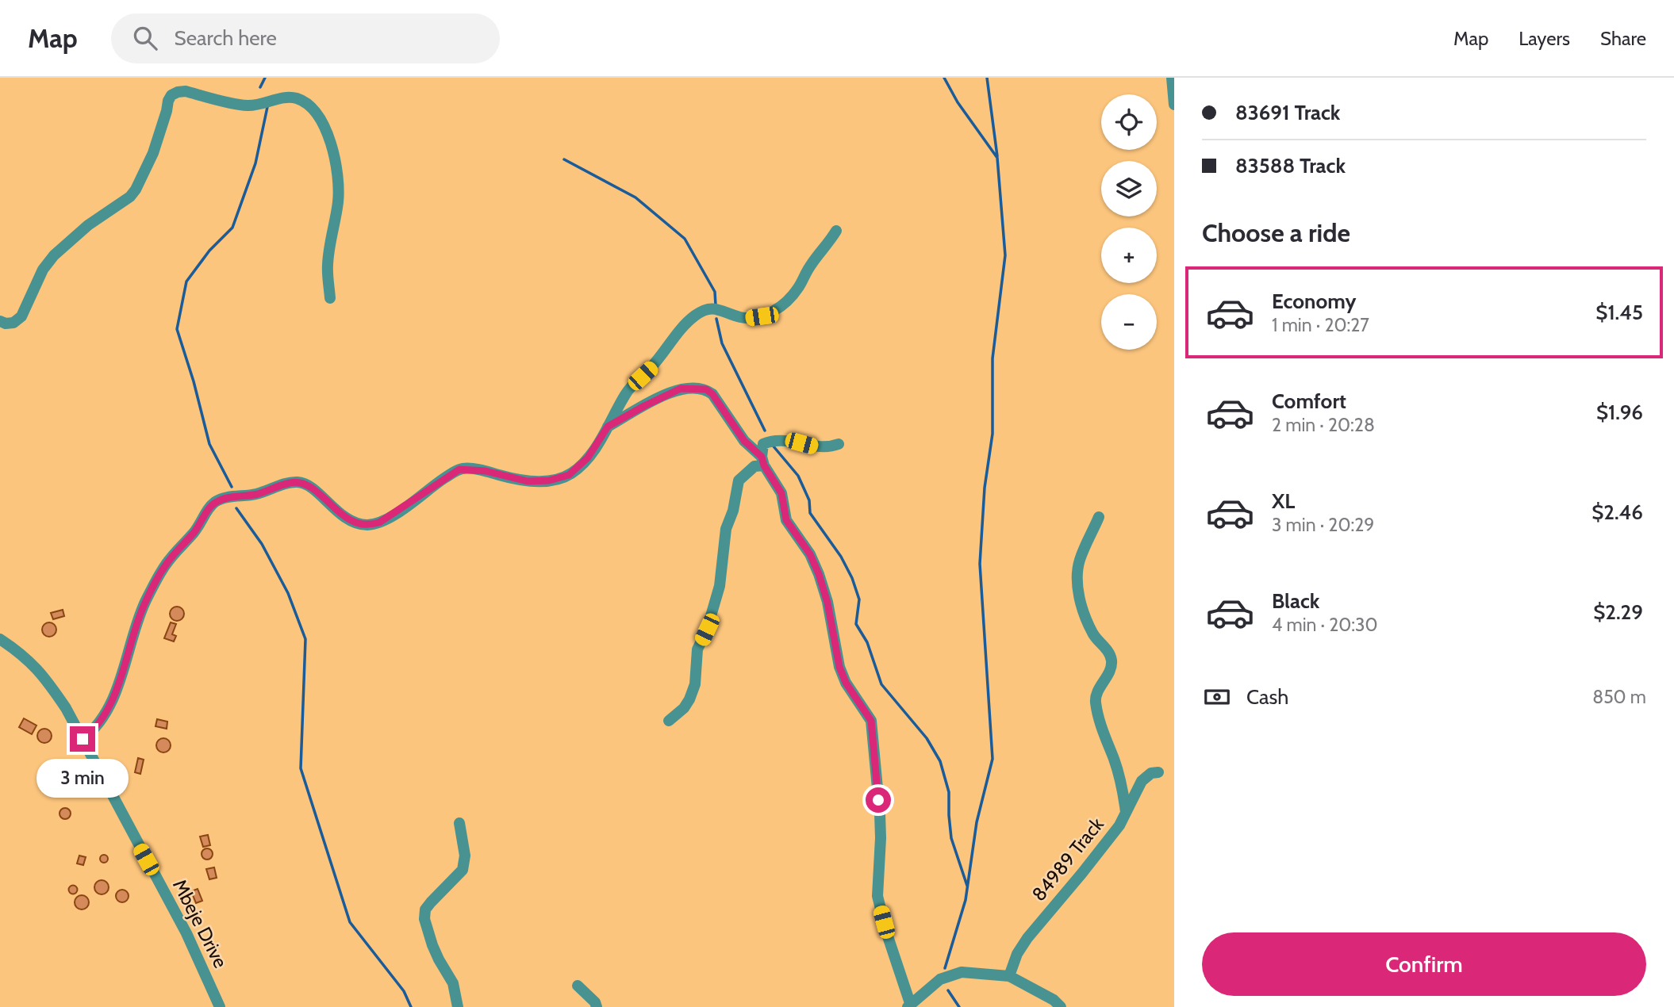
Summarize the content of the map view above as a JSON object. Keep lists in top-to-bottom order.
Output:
{
  "streets": {
    "street": ["84989 Track", "Mbeje Drive"]
  },
  "page": {
    "header": "Map",
    "search": "Search here",
    "nav": ["Map", "Layers", "Share"],
    "banner": ["83691 Track", "83588 Track"],
    "map_buttons": ["+", "−"],
    "heading": "Choose a ride",
    "list": [
      {
        "name": "Economy",
        "note": "1 min · 20:27",
        "value": "$1.45"
      },
      {
        "name": "Comfort",
        "note": "2 min · 20:28",
        "value": "$1.96"
      },
      {
        "name": "XL",
        "note": "3 min · 20:29",
        "value": "$2.46"
      },
      {
        "name": "Black",
        "note": "4 min · 20:30",
        "value": "$2.29"
      }
    ],
    "pay": ["Cash", "850 m"],
    "bubble": "3 min",
    "buttons": "Confirm"
  }
}
